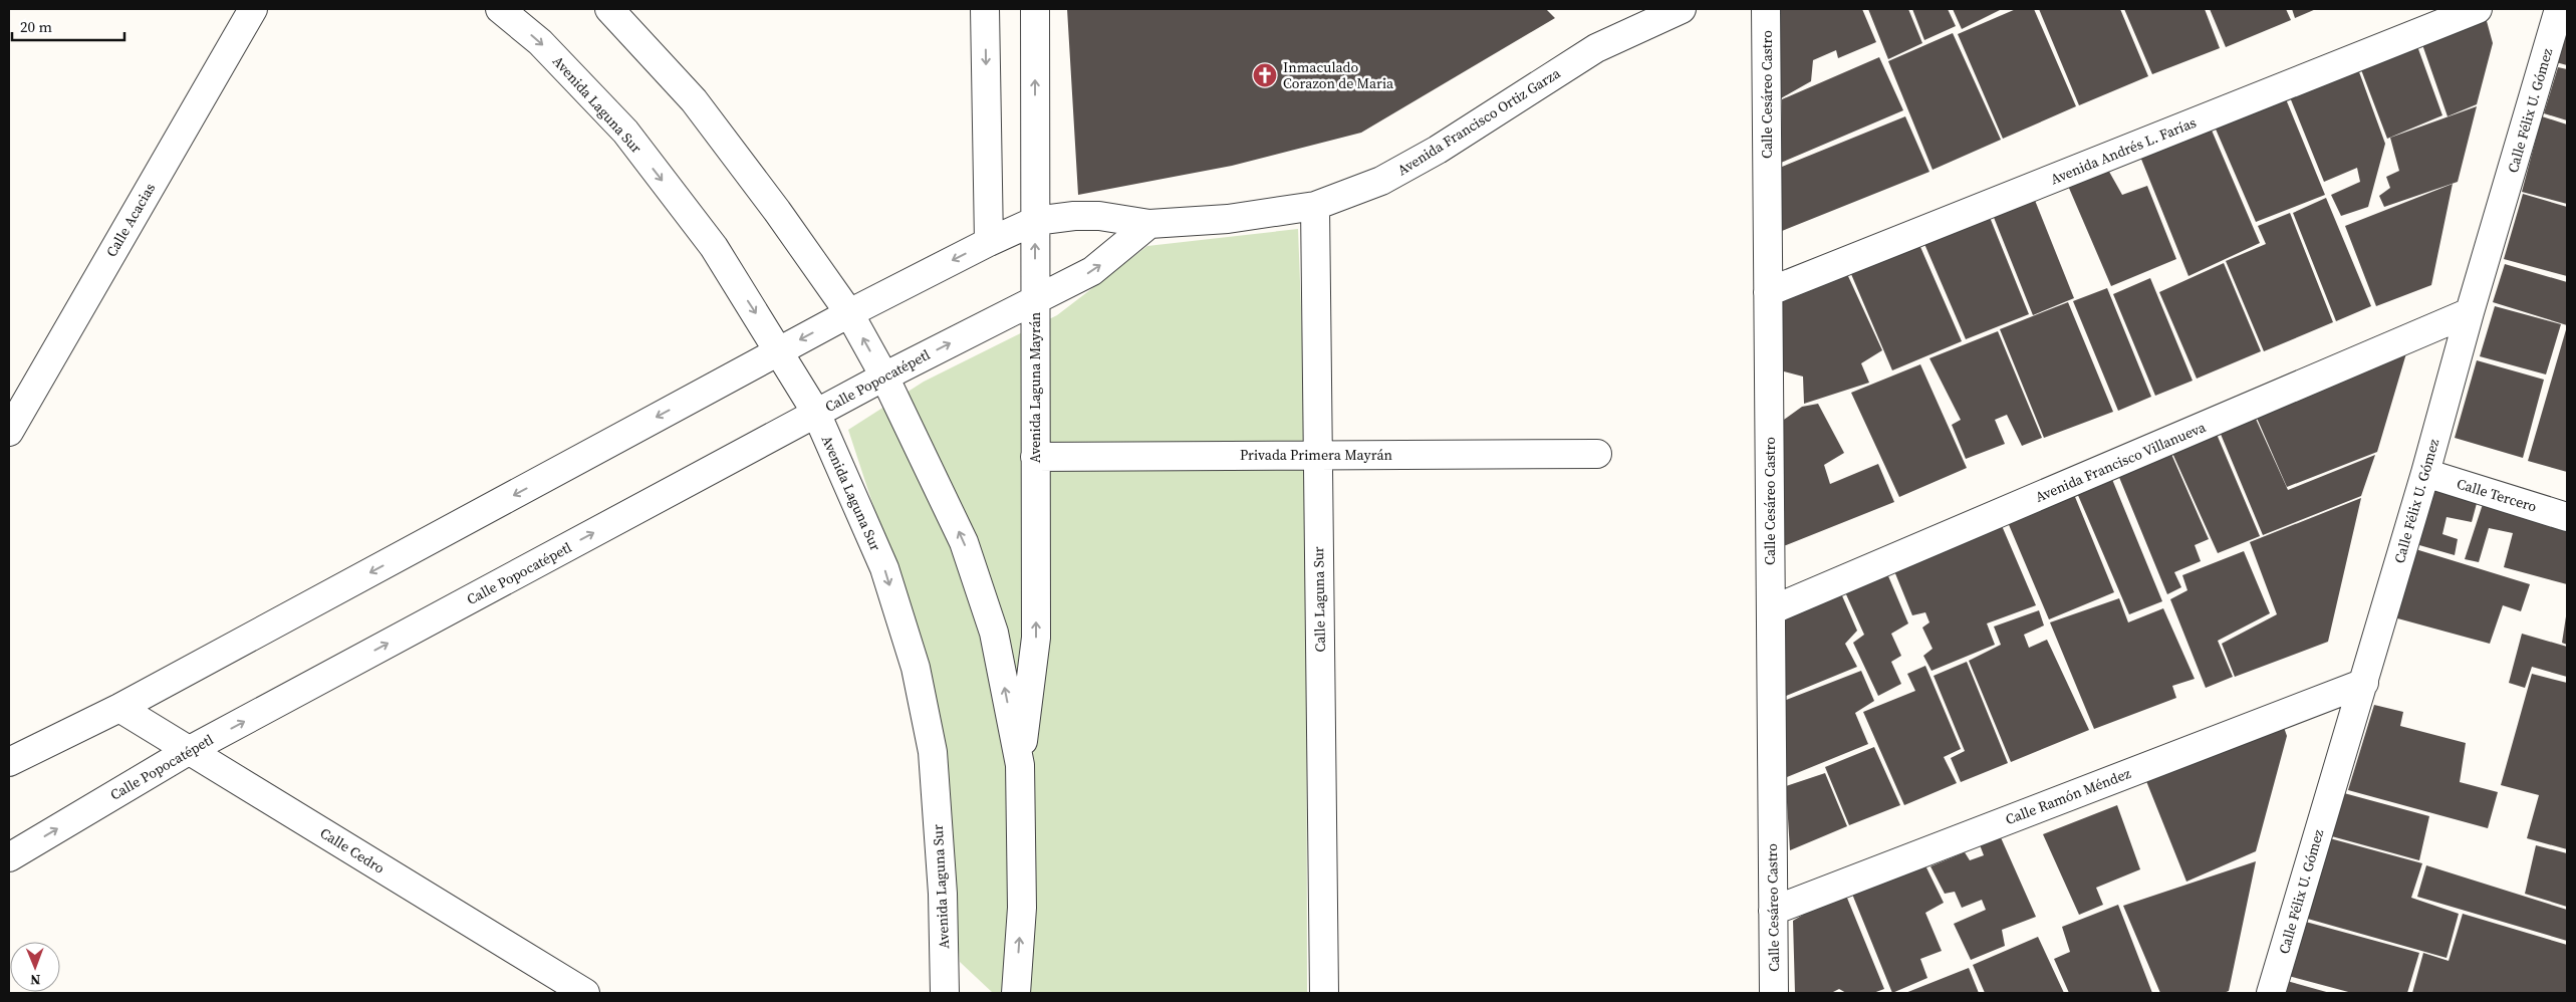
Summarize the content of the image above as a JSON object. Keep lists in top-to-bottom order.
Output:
{
  "streets": {
    "street": [
      "Calle Cesáreo Castro",
      "Avenida Laguna Sur",
      "Calle Félix U. Gómez",
      "Avenida Francisco Ortiz Garza",
      "Avenida Andrés L. Farías",
      "Calle Acacias",
      "Calle Popocatépetl",
      "Avenida Laguna Mayrán",
      "Privada Primera Mayrán",
      "Avenida Francisco Villanueva",
      "Calle Tercero",
      "Calle Laguna Sur",
      "Calle Ramón Méndez",
      "Calle Cedro"
    ]
  },
  "crossings": [
    ["Calle Cesáreo Castro", "Avenida Andrés L. Farías"],
    ["Calle Cesáreo Castro", "Avenida Francisco Villanueva"],
    ["Calle Cesáreo Castro", "Calle Ramón Méndez"],
    ["Avenida Laguna Sur", "Calle Popocatépetl"],
    ["Calle Félix U. Gómez", "Avenida Francisco Villanueva"],
    ["Calle Félix U. Gómez", "Calle Tercero"],
    ["Calle Félix U. Gómez", "Calle Ramón Méndez"],
    ["Avenida Francisco Ortiz Garza", "Avenida Laguna Mayrán"],
    ["Avenida Francisco Ortiz Garza", "Calle Laguna Sur"],
    ["Calle Popocatépetl", "Avenida Laguna Mayrán"],
    ["Calle Popocatépetl", "Calle Cedro"],
    ["Avenida Laguna Mayrán", "Privada Primera Mayrán"],
    ["Privada Primera Mayrán", "Calle Laguna Sur"]
  ],
  "places": {
    "church": ["Inmaculado Corazon de Maria"]
  },
  "scale_bar": "20 m",
  "north": "bottom"
}
